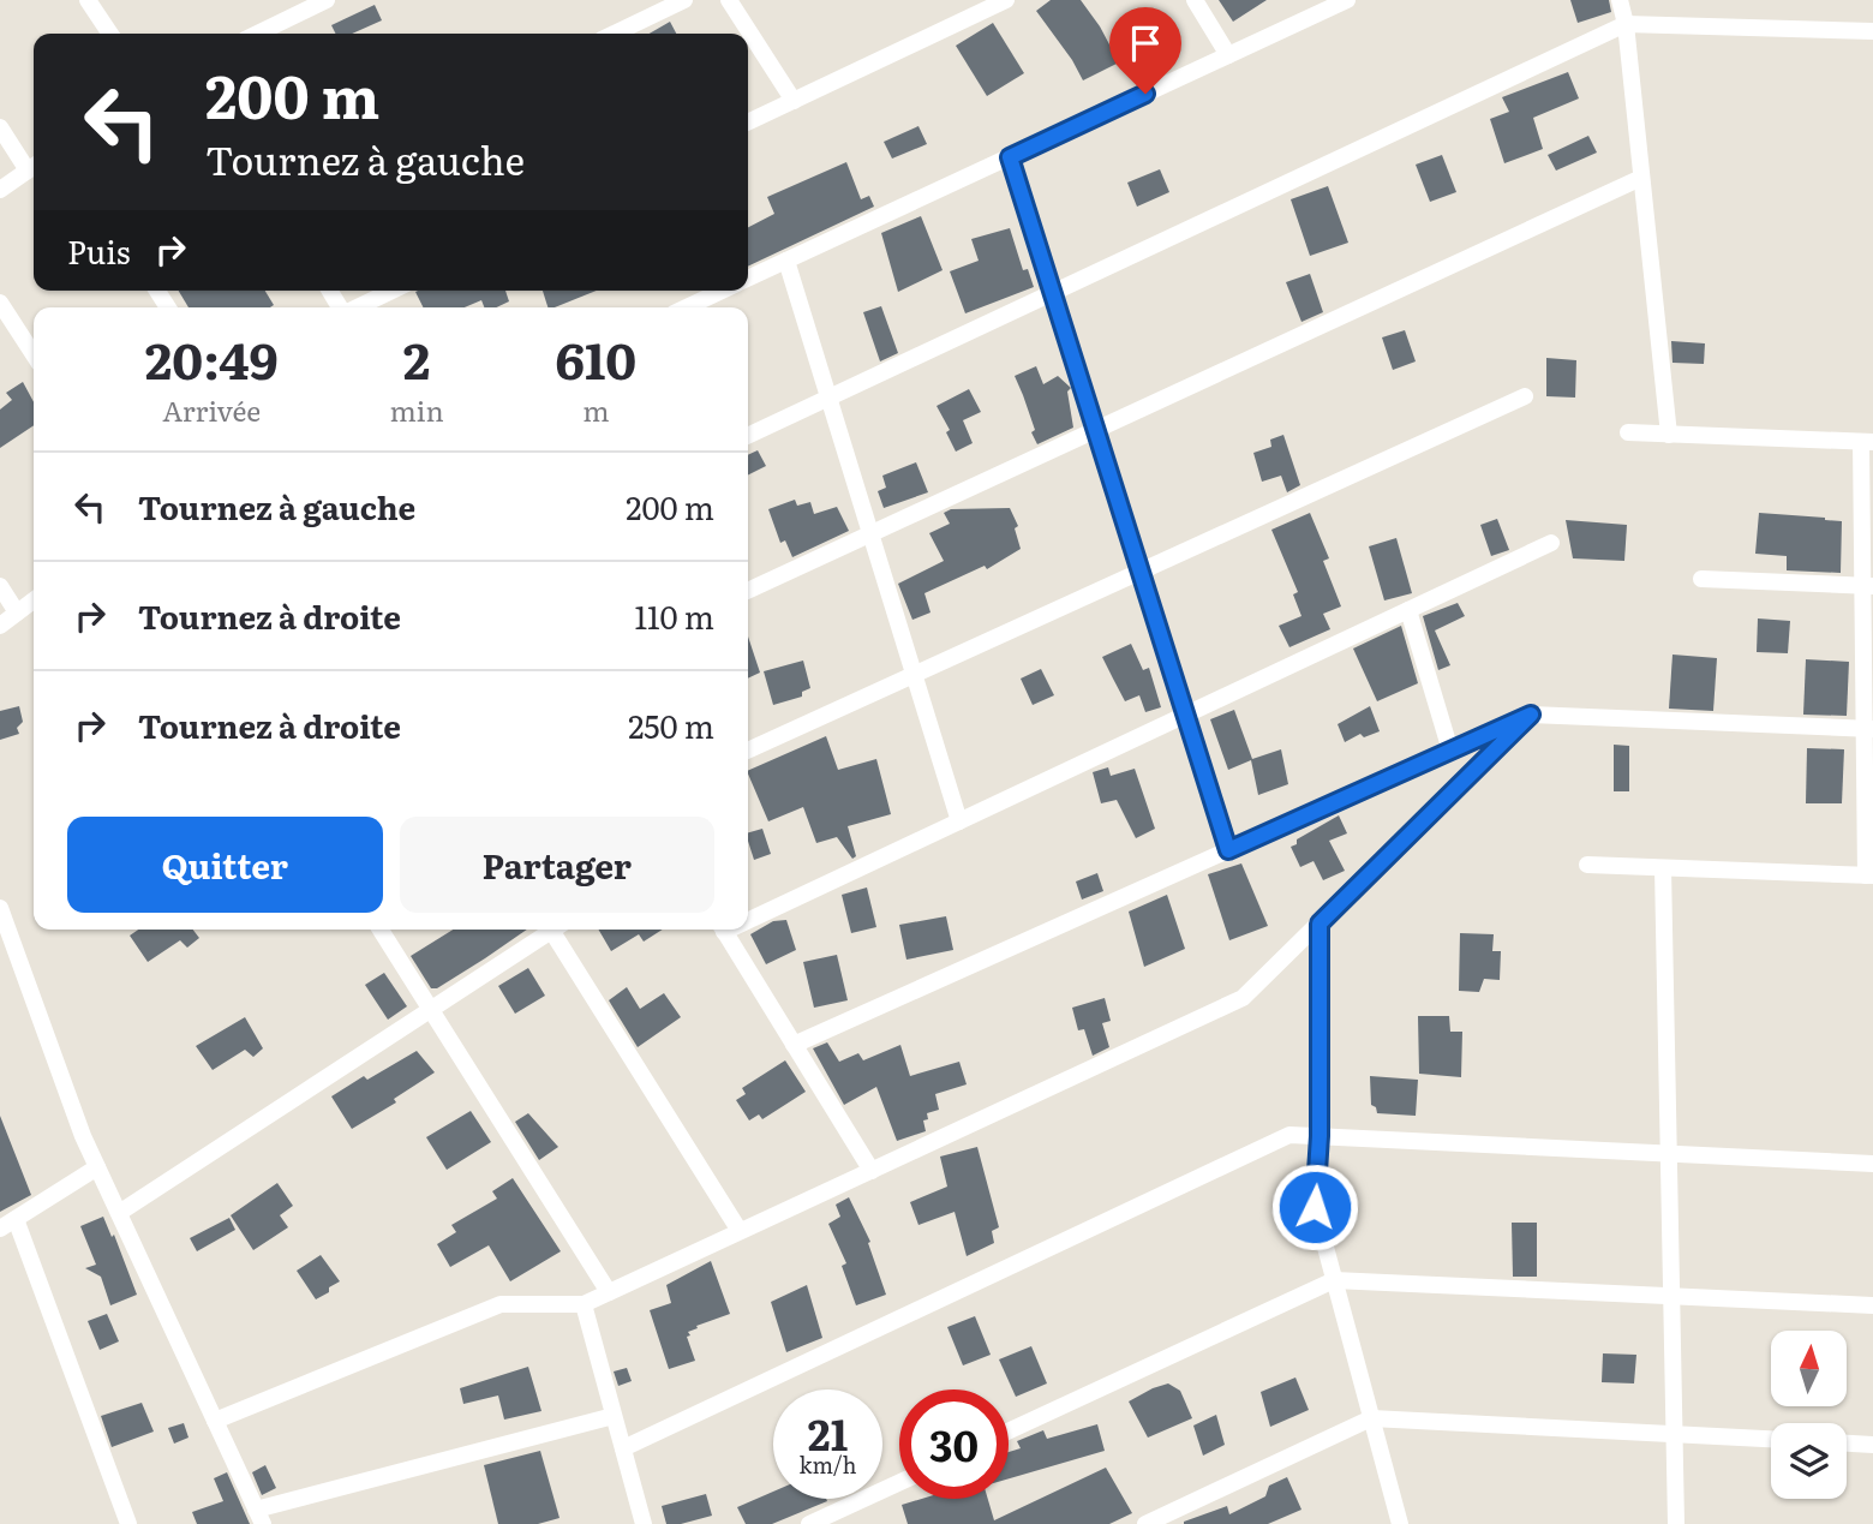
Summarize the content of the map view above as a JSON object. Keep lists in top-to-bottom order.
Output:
{
  "north": "top",
  "page": {
    "turn": ["200 m", "Tournez à gauche"],
    "then": "Puis",
    "eta": [
      "20:49",
      "Arrivée",
      "2",
      "min",
      "610",
      "m"
    ],
    "list": [
      {
        "name": "Tournez à gauche",
        "value": "200 m"
      },
      {
        "name": "Tournez à droite",
        "value": "110 m"
      },
      {
        "name": "Tournez à droite",
        "value": "250 m"
      }
    ],
    "buttons": ["Quitter", "Partager"],
    "speed": "21 km/h",
    "limit": "30"
  }
}
